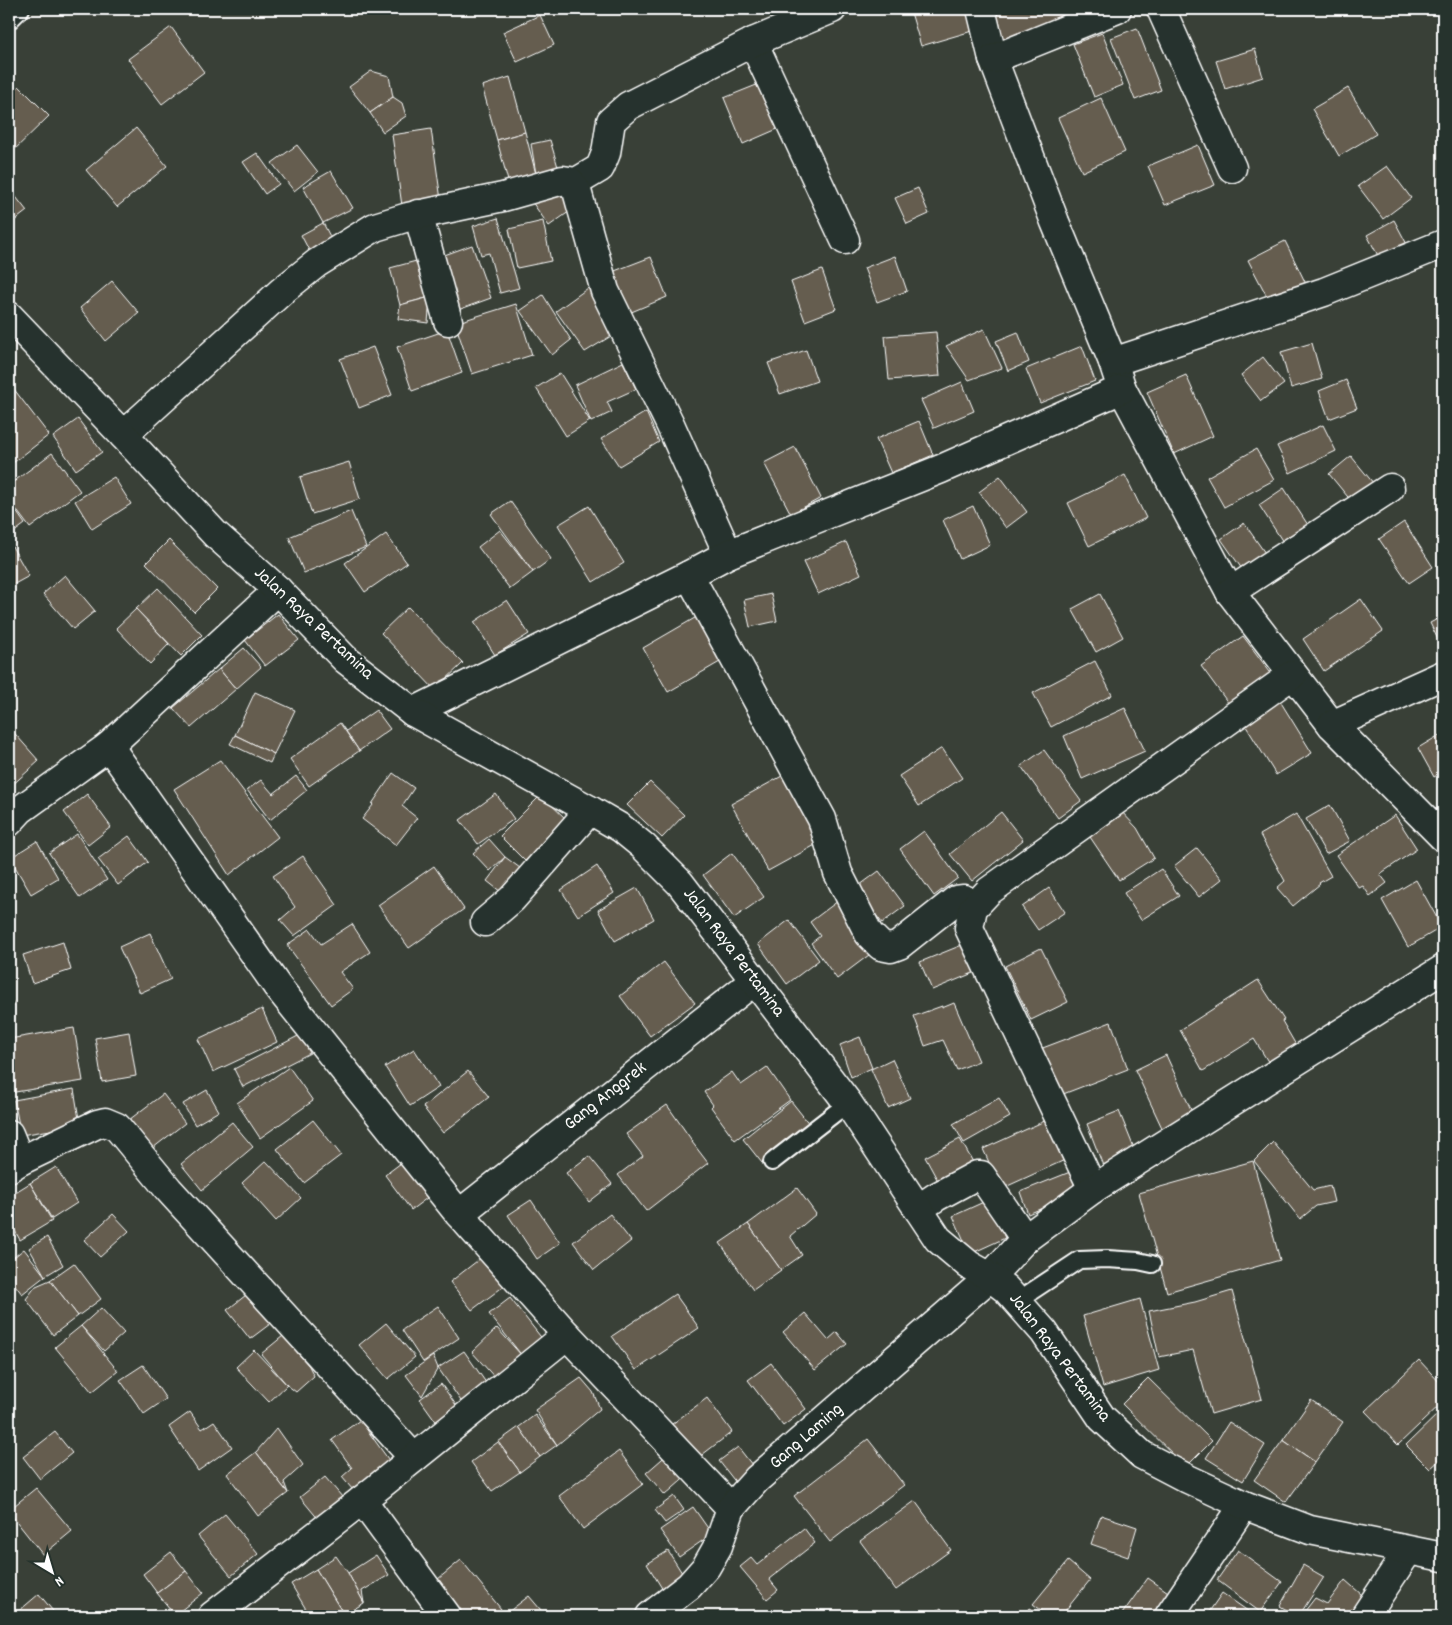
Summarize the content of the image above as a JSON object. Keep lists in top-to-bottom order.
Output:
{
  "streets": {
    "street": ["Jalan Raya Pertamina", "Gang Anggrek", "Gang Laming"]
  },
  "crossings": [
    ["Jalan Raya Pertamina", "Gang Anggrek"],
    ["Jalan Raya Pertamina", "Gang Laming"]
  ],
  "north": "bottom right"
}
